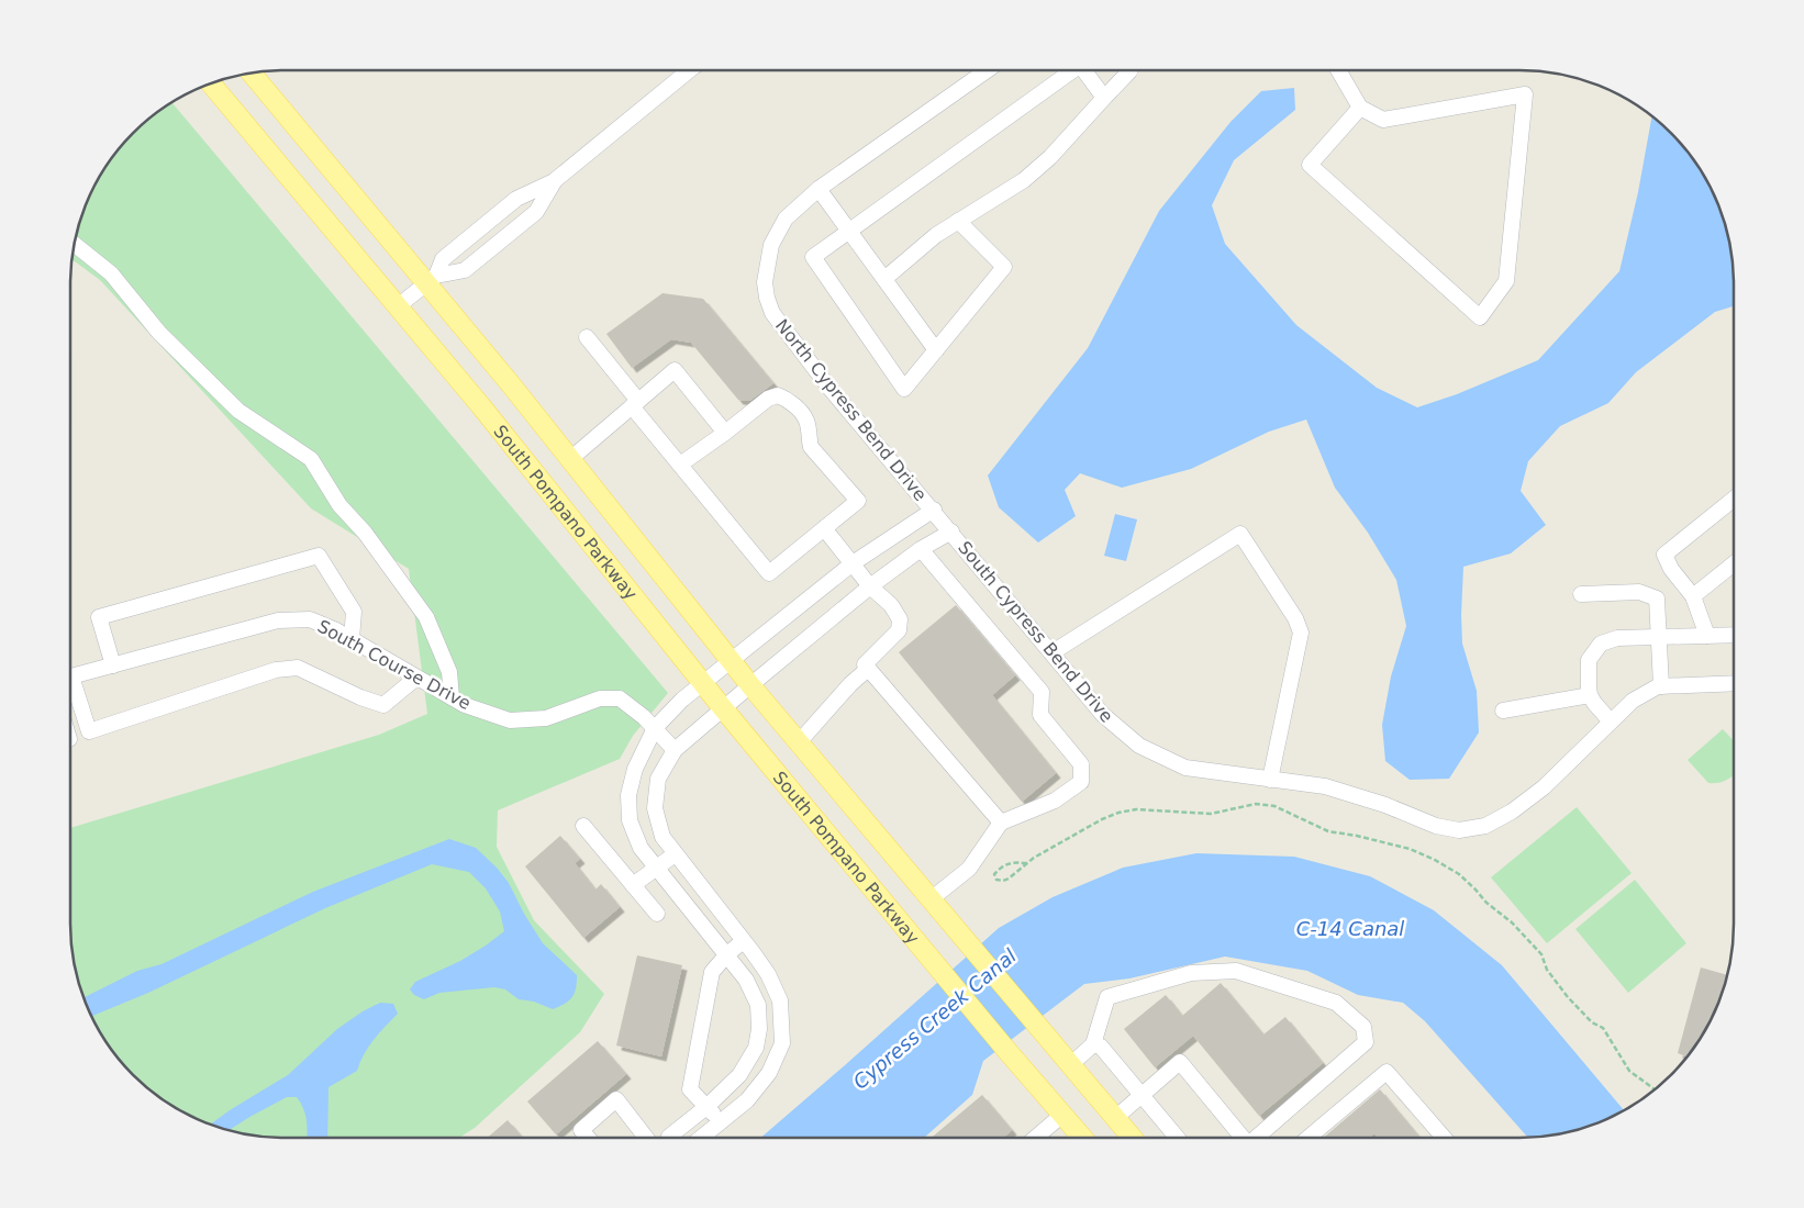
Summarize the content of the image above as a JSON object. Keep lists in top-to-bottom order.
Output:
{
  "streets": {
    "main road": ["South Pompano Parkway"],
    "street": ["North Cypress Bend Drive", "South Cypress Bend Drive", "South Course Drive"]
  },
  "crossings": [
    ["North Cypress Bend Drive", "South Pompano Parkway"],
    ["North Cypress Bend Drive", "South Cypress Bend Drive"],
    ["North Cypress Bend Drive", "South Course Drive"]
  ],
  "water": ["C-14 Canal", "Cypress Creek Canal"]
}
